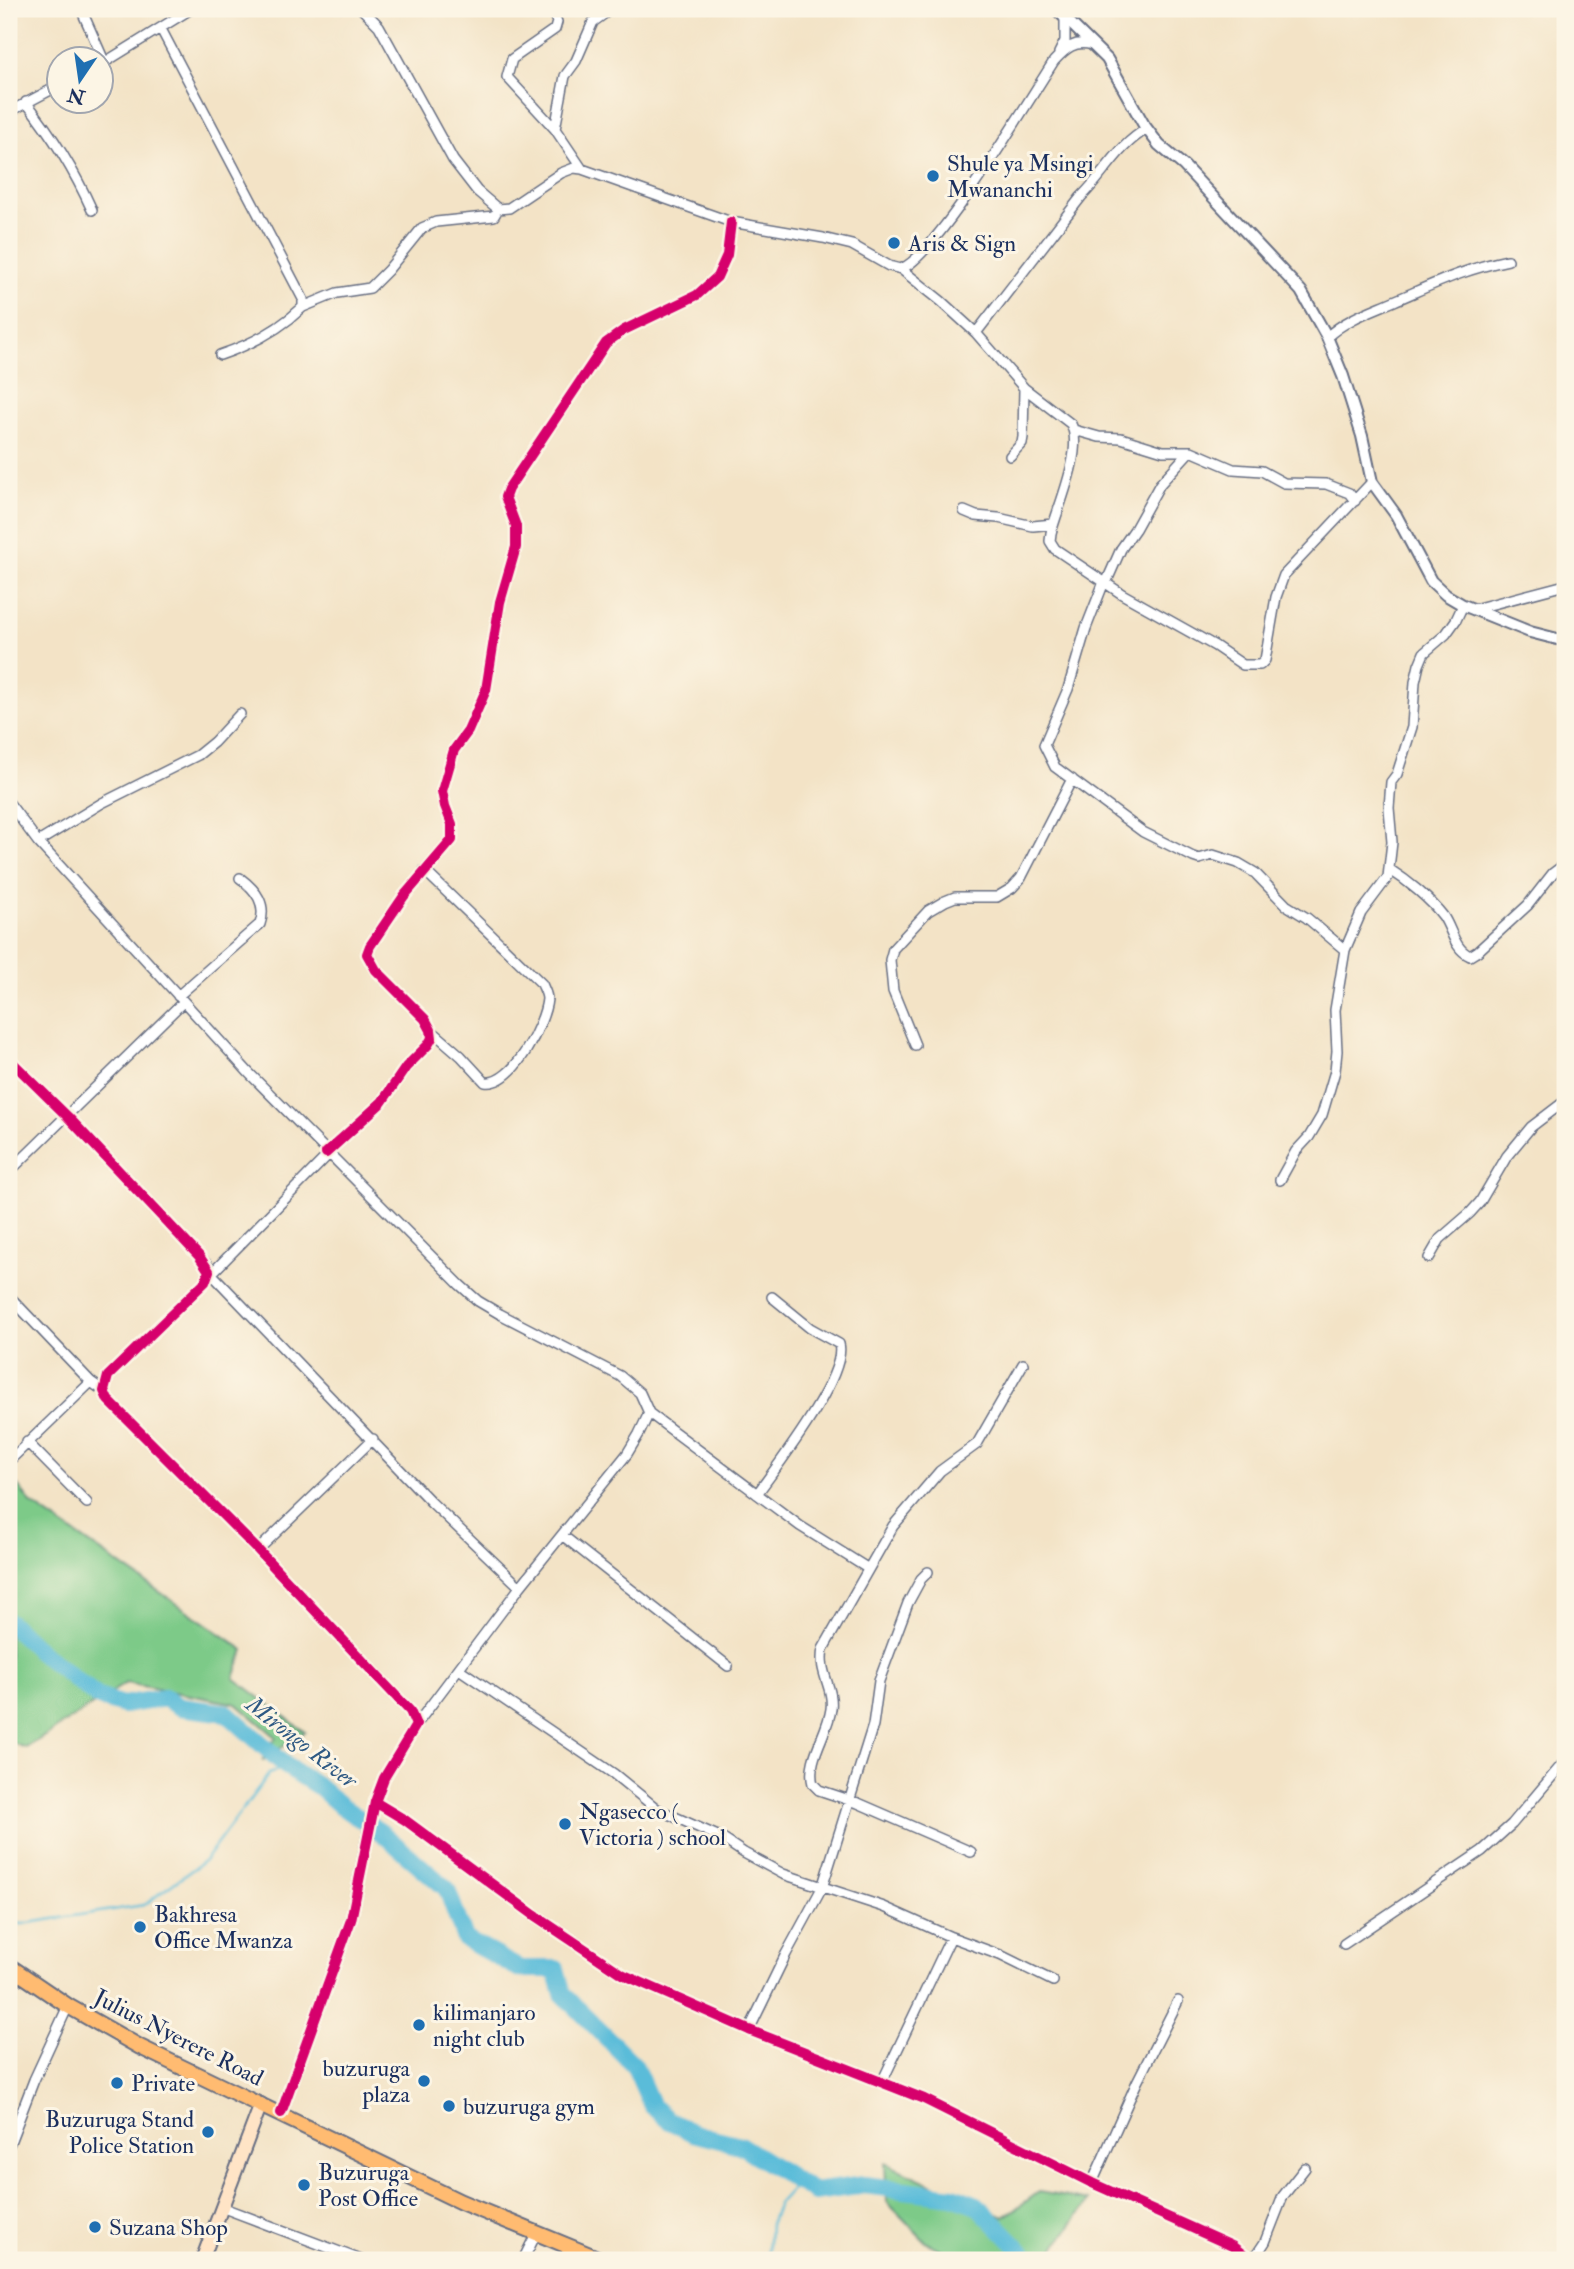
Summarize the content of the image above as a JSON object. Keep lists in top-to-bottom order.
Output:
{
  "streets": {
    "highway": ["Julius Nyerere Road"]
  },
  "water": ["Mirongo River"],
  "places": [
    "Shule ya Msingi Mwananchi",
    "Aris & Sign",
    "Ngasecco ( Victoria ) school",
    "Bakhresa Office Mwanza",
    "kilimanjaro night club",
    "buzuruga plaza",
    "Private",
    "buzuruga gym",
    "Buzuruga Stand Police Station",
    "Buzuruga Post Office",
    "Suzana Shop"
  ],
  "north": "bottom"
}
